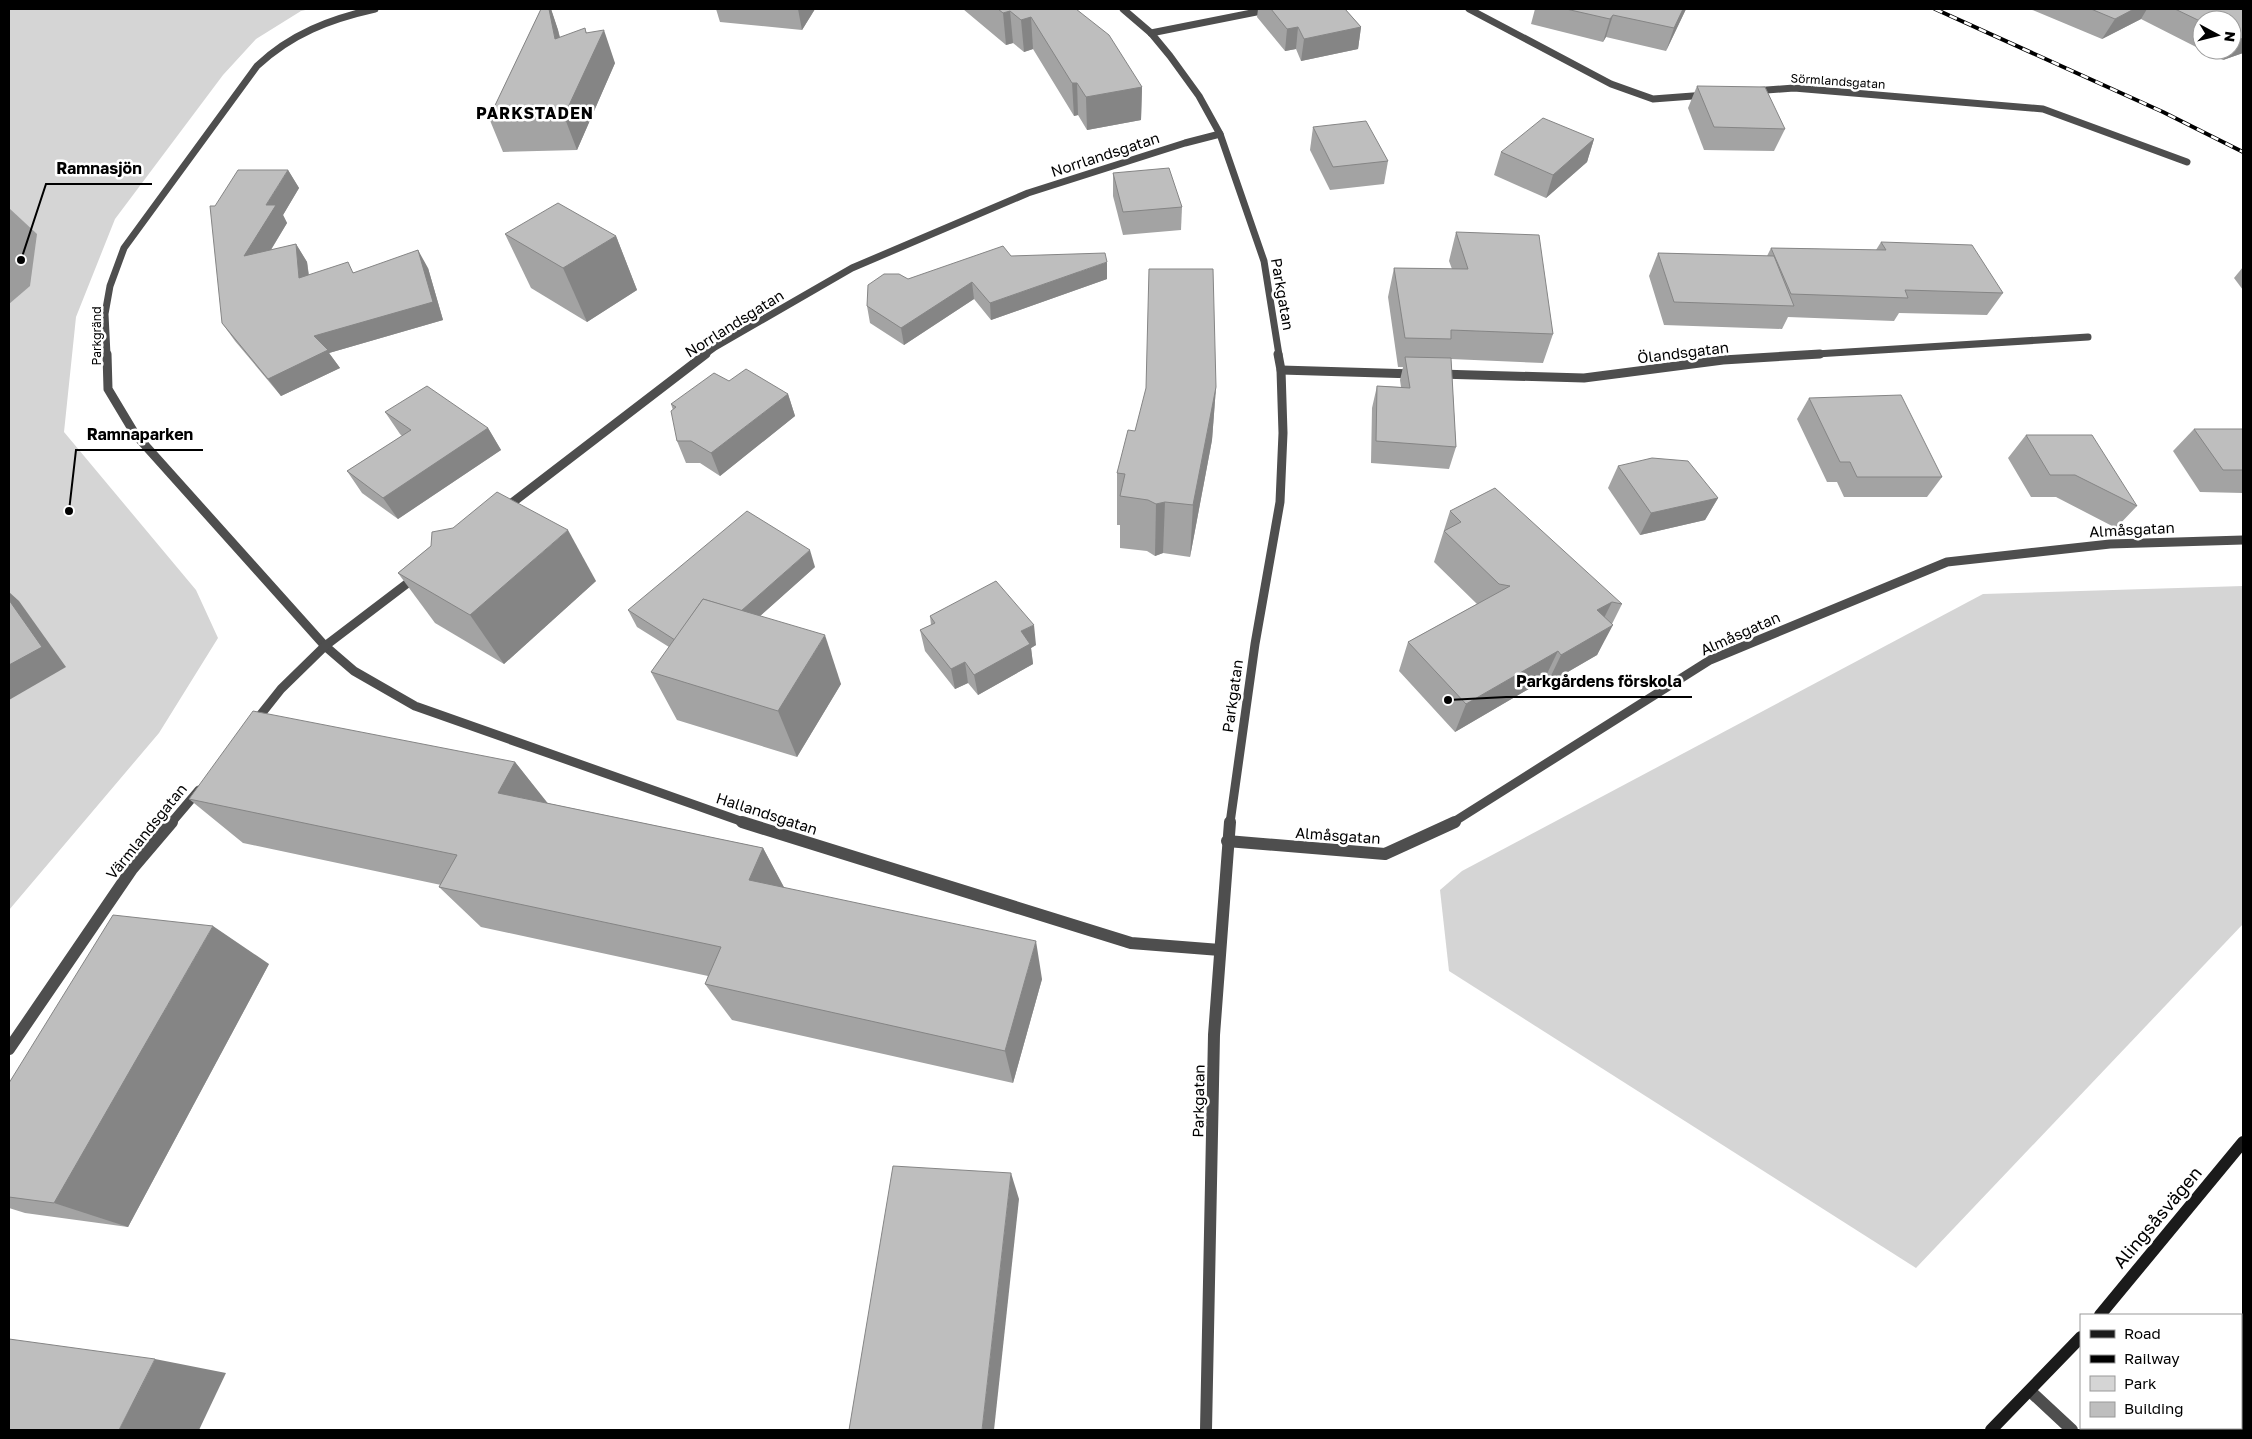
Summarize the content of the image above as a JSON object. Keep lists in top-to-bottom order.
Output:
{
  "streets": {
    "street": [
      "Sörmlandsgatan",
      "Norrlandsgatan",
      "Parkgatan",
      "Parkgränd",
      "Ölandsgatan",
      "Almåsgatan",
      "Hallandsgatan",
      "Värmlandsgatan",
      "Alingsåsvägen"
    ]
  },
  "crossings": [
    ["Norrlandsgatan", "Parkgatan"],
    ["Parkgatan", "Ölandsgatan"],
    ["Parkgatan", "Almåsgatan"],
    ["Parkgatan", "Hallandsgatan"],
    ["Parkgränd", "Hallandsgatan"]
  ],
  "districts": ["PARKSTADEN"],
  "places": ["Ramnasjön", "Ramnaparken", "Parkgårdens förskola"],
  "legend": [
    "Road",
    "Railway",
    "Park",
    "Building"
  ],
  "north": "right"
}
